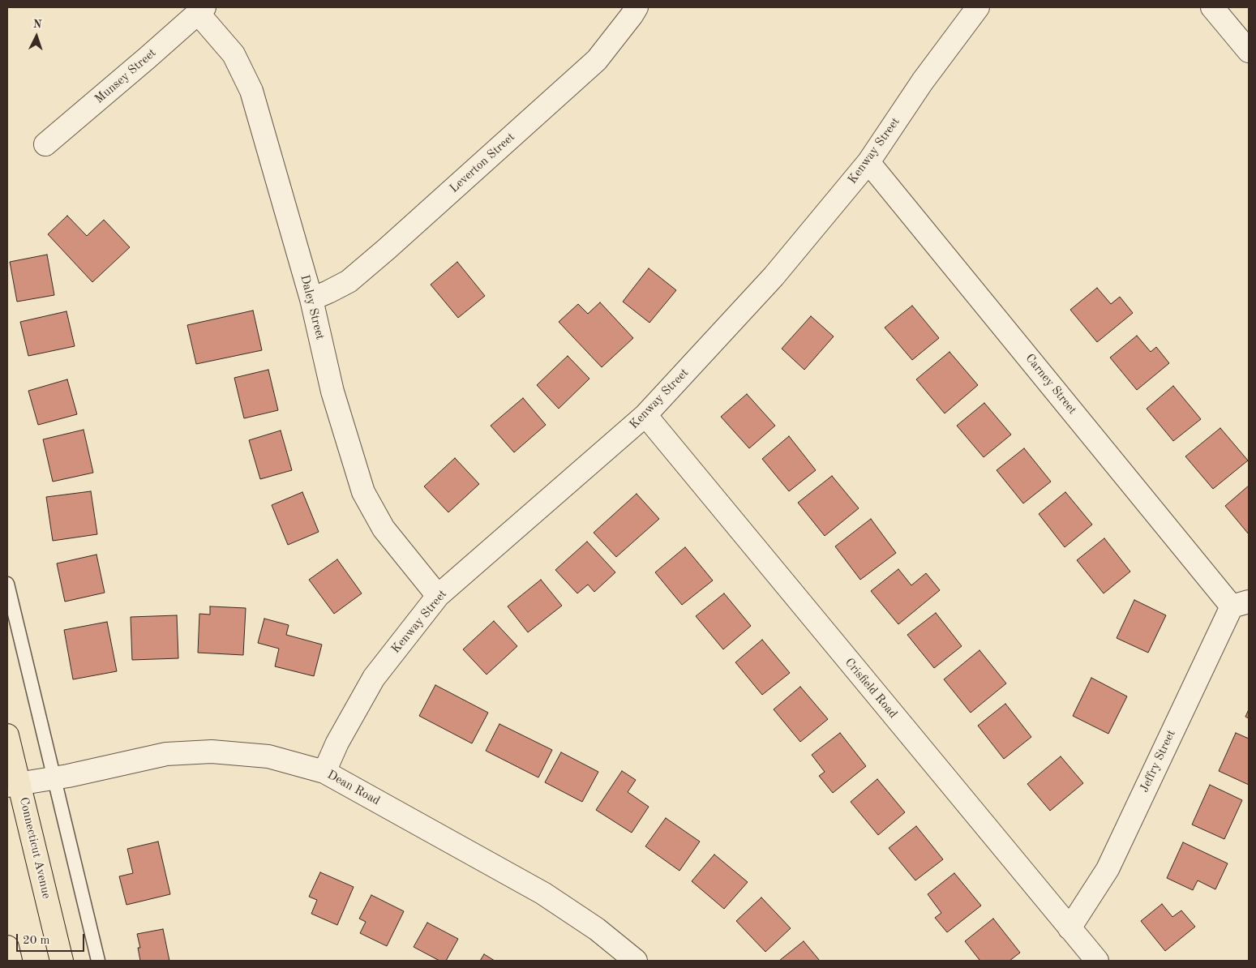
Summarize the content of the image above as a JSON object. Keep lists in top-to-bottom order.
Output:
{
  "streets": {
    "main road": ["Connecticut Avenue"],
    "street": [
      "Munsey Street",
      "Kenway Street",
      "Leverton Street",
      "Daley Street",
      "Carney Street",
      "Crisfield Road",
      "Jeffry Street",
      "Dean Road"
    ]
  },
  "crossings": [
    ["Munsey Street", "Daley Street"],
    ["Kenway Street", "Daley Street"],
    ["Kenway Street", "Carney Street"],
    ["Kenway Street", "Crisfield Road"],
    ["Kenway Street", "Dean Road"],
    ["Leverton Street", "Daley Street"],
    ["Carney Street", "Jeffry Street"],
    ["Crisfield Road", "Jeffry Street"],
    ["Dean Road", "Connecticut Avenue"]
  ],
  "scale_bar": "20 m",
  "north": "top"
}
